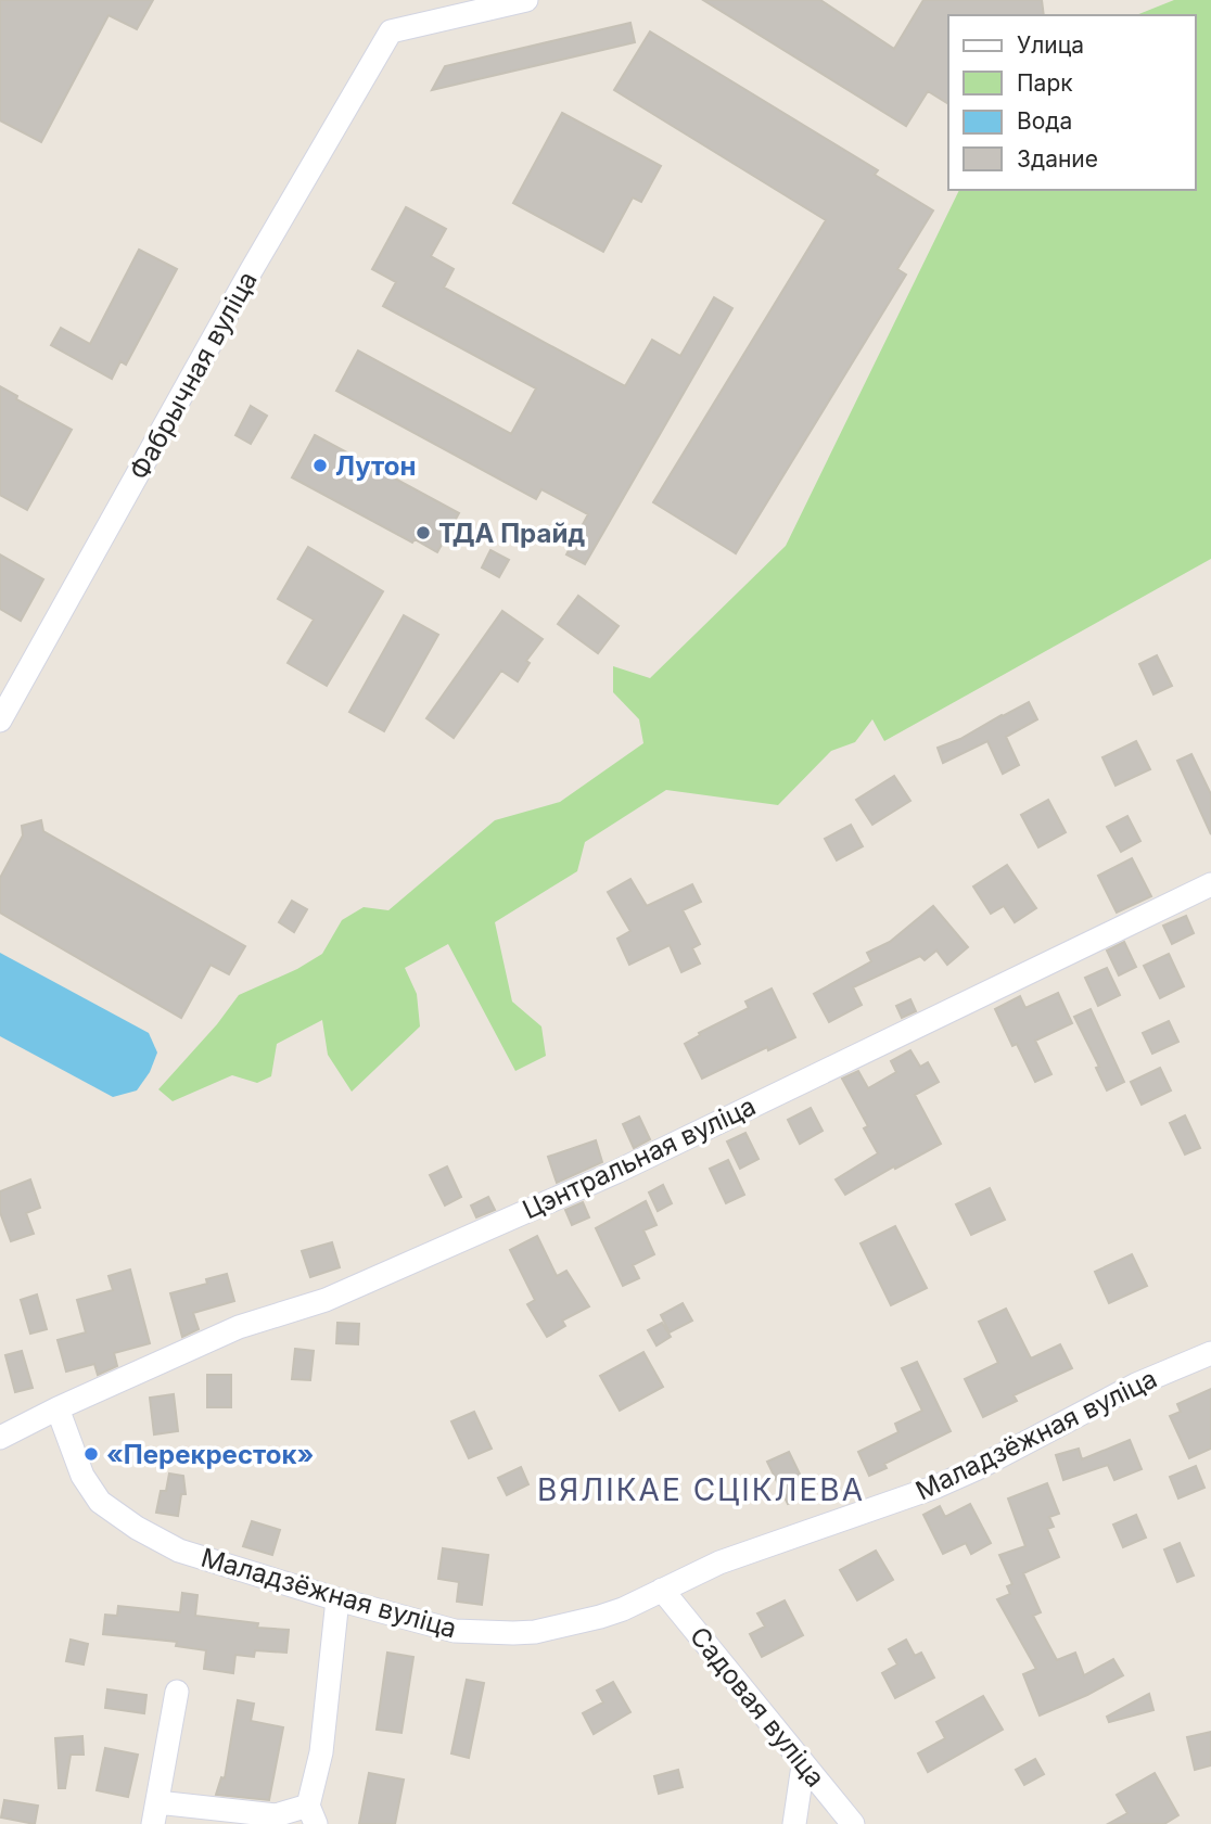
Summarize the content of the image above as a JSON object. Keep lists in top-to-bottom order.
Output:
{
  "streets": {
    "street": [
      "Фабрычная вуліца",
      "Цэнтральная вуліца",
      "Маладзёжная вуліца",
      "Садовая вуліца"
    ]
  },
  "crossings": [
    ["Цэнтральная вуліца", "Маладзёжная вуліца"],
    ["Маладзёжная вуліца", "Садовая вуліца"]
  ],
  "districts": ["ВЯЛІКАЕ СЦІКЛЕВА"],
  "places": ["Лутон", "ТДА Прайд", "«Перекресток»"],
  "legend": [
    "Улица",
    "Парк",
    "Вода",
    "Здание"
  ]
}
